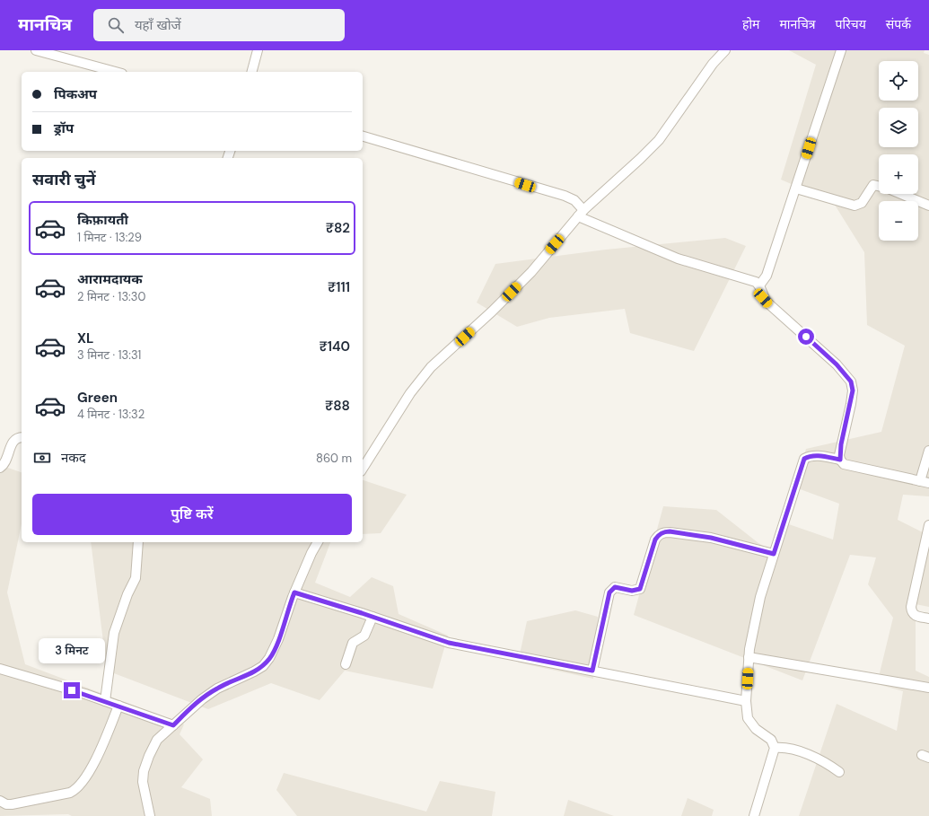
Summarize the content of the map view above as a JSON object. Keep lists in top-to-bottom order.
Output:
{
  "page": {
    "header": "मानचित्र",
    "search": "यहाँ खोजें",
    "nav": [
      "होम",
      "मानचित्र",
      "परिचय",
      "संपर्क"
    ],
    "map_buttons": ["+", "−"],
    "banner": ["पिकअप", "ड्रॉप"],
    "heading": "सवारी चुनें",
    "list": [
      {
        "name": "किफ़ायती",
        "note": "1 मिनट · 13:29",
        "value": "₹82"
      },
      {
        "name": "आरामदायक",
        "note": "2 मिनट · 13:30",
        "value": "₹111"
      },
      {
        "name": "XL",
        "note": "3 मिनट · 13:31",
        "value": "₹140"
      },
      {
        "name": "Green",
        "note": "4 मिनट · 13:32",
        "value": "₹88"
      }
    ],
    "pay": ["नकद", "860 m"],
    "buttons": "पुष्टि करें",
    "bubble": "3 मिनट"
  }
}
